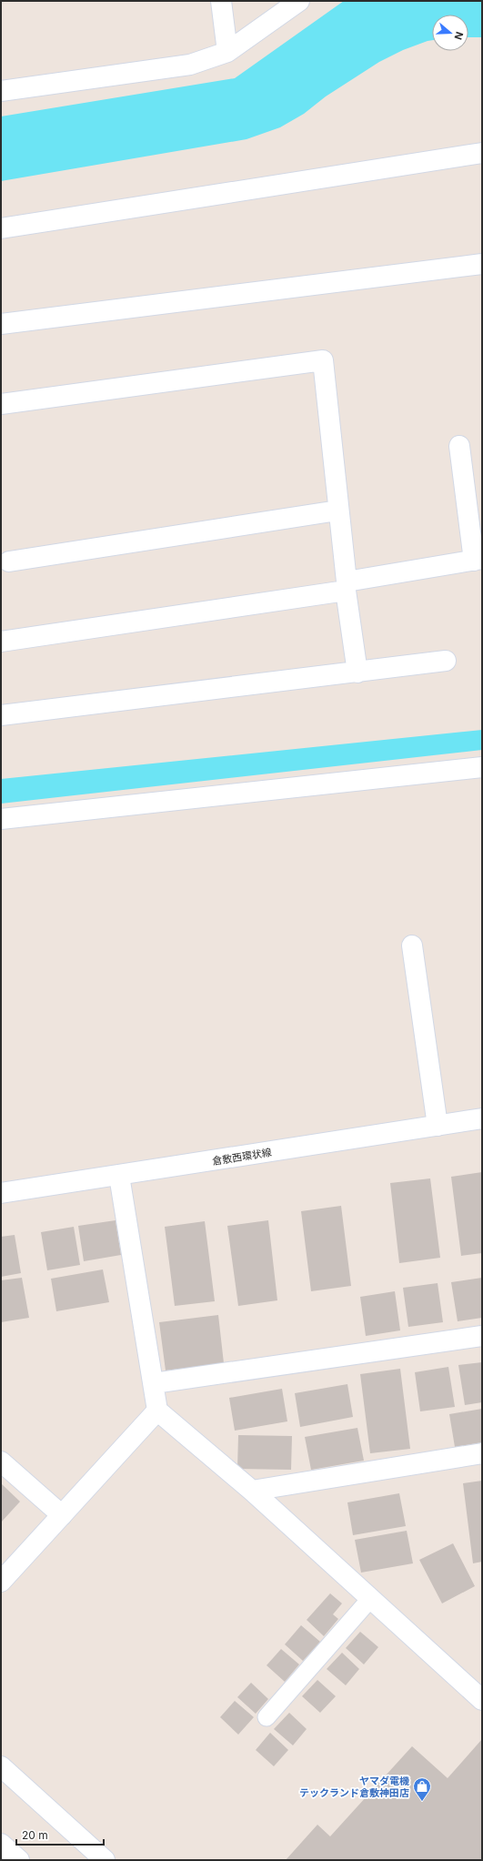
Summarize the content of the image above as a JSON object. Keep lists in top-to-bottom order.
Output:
{
  "streets": {
    "street": ["倉敷西環状線"]
  },
  "places": {
    "shop": ["ヤマダ電機 テックランド倉敷神田店"]
  },
  "scale_bar": "20 m",
  "north": "right"
}
